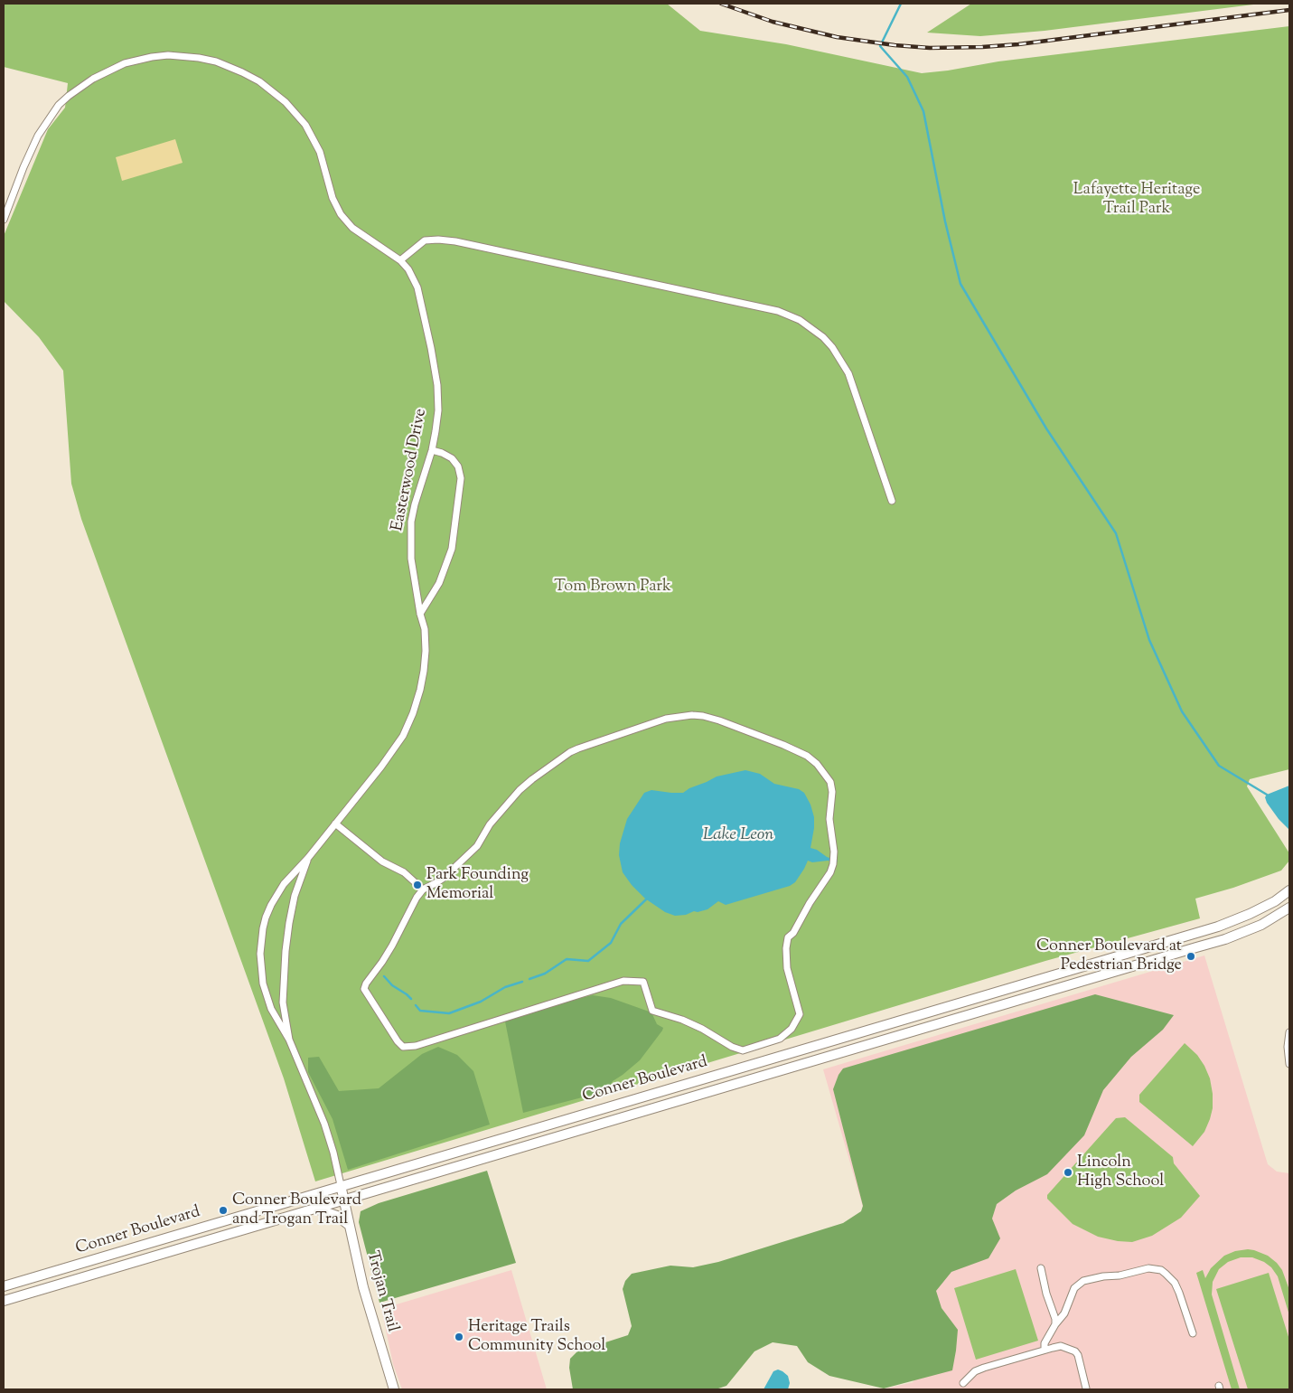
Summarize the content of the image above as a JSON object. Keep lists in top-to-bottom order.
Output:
{
  "streets": {
    "main road": ["Easterwood Drive", "Conner Boulevard", "Trojan Trail"]
  },
  "crossings": [
    ["Easterwood Drive", "Conner Boulevard"],
    ["Easterwood Drive", "Trojan Trail"],
    ["Conner Boulevard", "Trojan Trail"]
  ],
  "water": ["Lake Leon"],
  "parks": ["Lafayette Heritage Trail Park", "Tom Brown Park"],
  "places": [
    "Park Founding Memorial",
    "Conner Boulevard at Pedestrian Bridge",
    "Lincoln High School",
    "Conner Boulevard and Trogan Trail",
    "Heritage Trails Community School"
  ]
}
